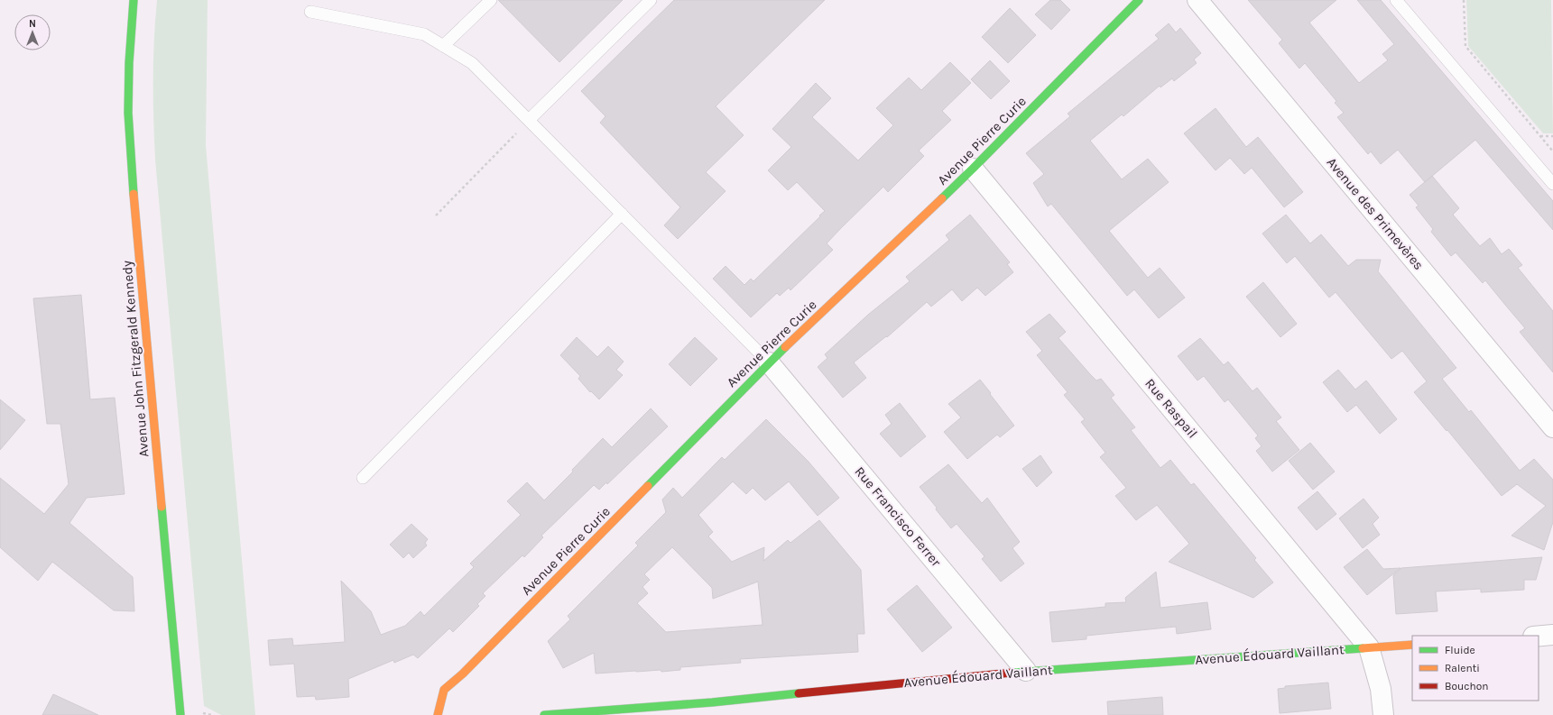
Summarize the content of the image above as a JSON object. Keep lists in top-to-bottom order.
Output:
{
  "streets": {
    "street": [
      "Avenue Pierre Curie",
      "Avenue des Primevères",
      "Avenue John Fitzgerald Kennedy",
      "Rue Raspail",
      "Rue Francisco Ferrer",
      "Avenue Édouard Vaillant"
    ]
  },
  "crossings": [
    ["Avenue Pierre Curie", "Rue Raspail"],
    ["Avenue Pierre Curie", "Rue Francisco Ferrer"],
    ["Rue Raspail", "Avenue Édouard Vaillant"],
    ["Rue Francisco Ferrer", "Avenue Édouard Vaillant"]
  ],
  "legend": ["Fluide", "Ralenti", "Bouchon"],
  "north": "top"
}
